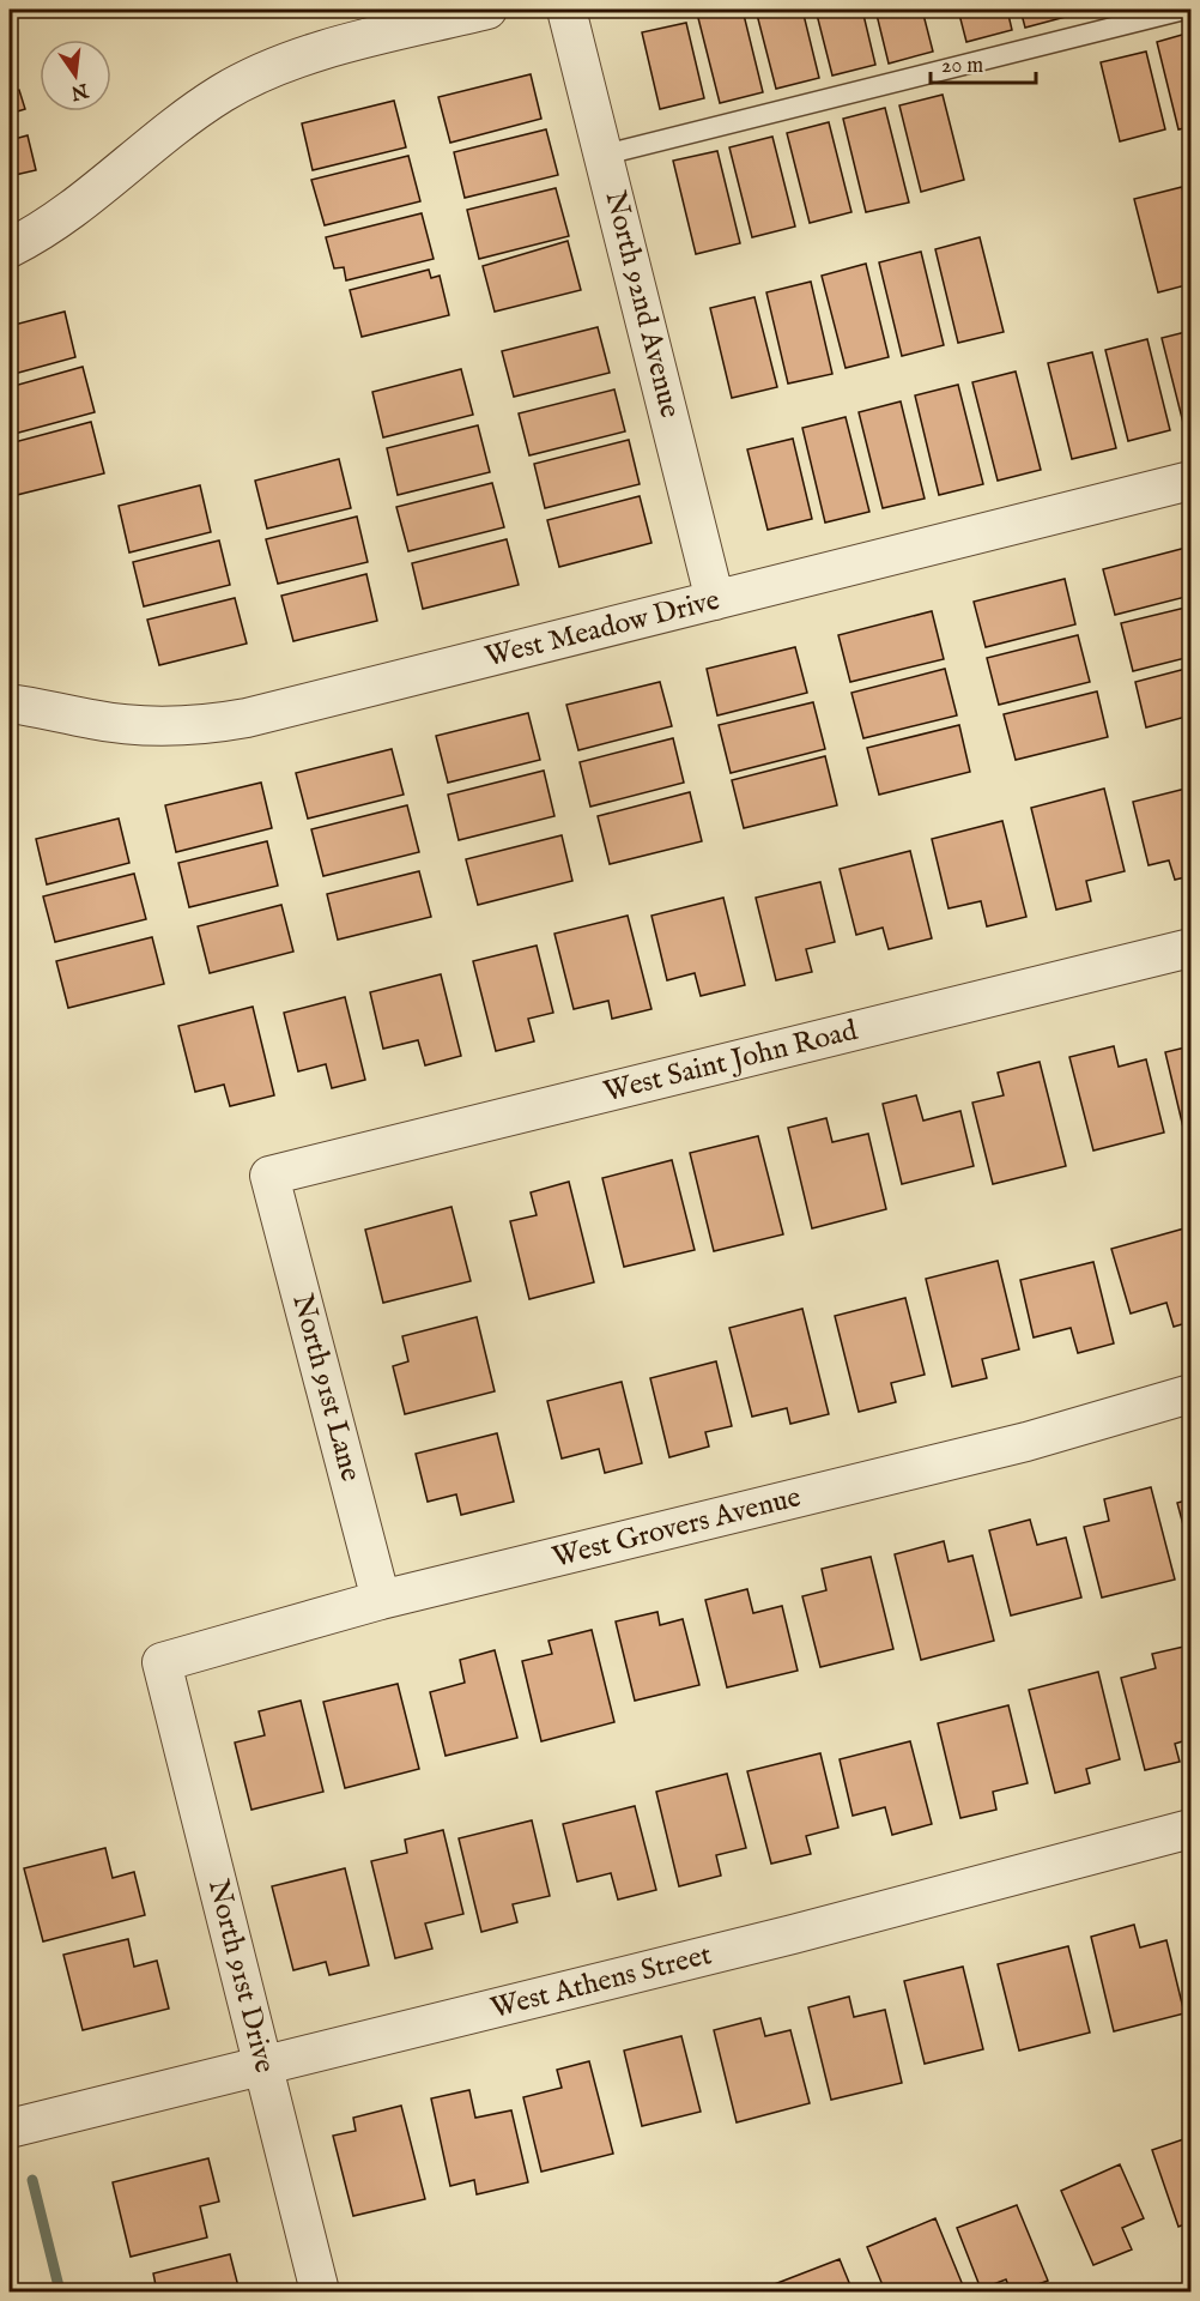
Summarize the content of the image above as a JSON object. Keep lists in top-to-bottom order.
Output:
{
  "streets": {
    "street": [
      "North 92nd Avenue",
      "West Meadow Drive",
      "West Saint John Road",
      "North 91st Lane",
      "West Grovers Avenue",
      "North 91st Drive",
      "West Athens Street"
    ]
  },
  "crossings": [
    ["North 92nd Avenue", "West Meadow Drive"],
    ["West Saint John Road", "North 91st Lane"],
    ["North 91st Lane", "West Grovers Avenue"],
    ["West Grovers Avenue", "North 91st Drive"],
    ["North 91st Drive", "West Athens Street"]
  ],
  "scale_bar": "20 m",
  "north": "bottom"
}
